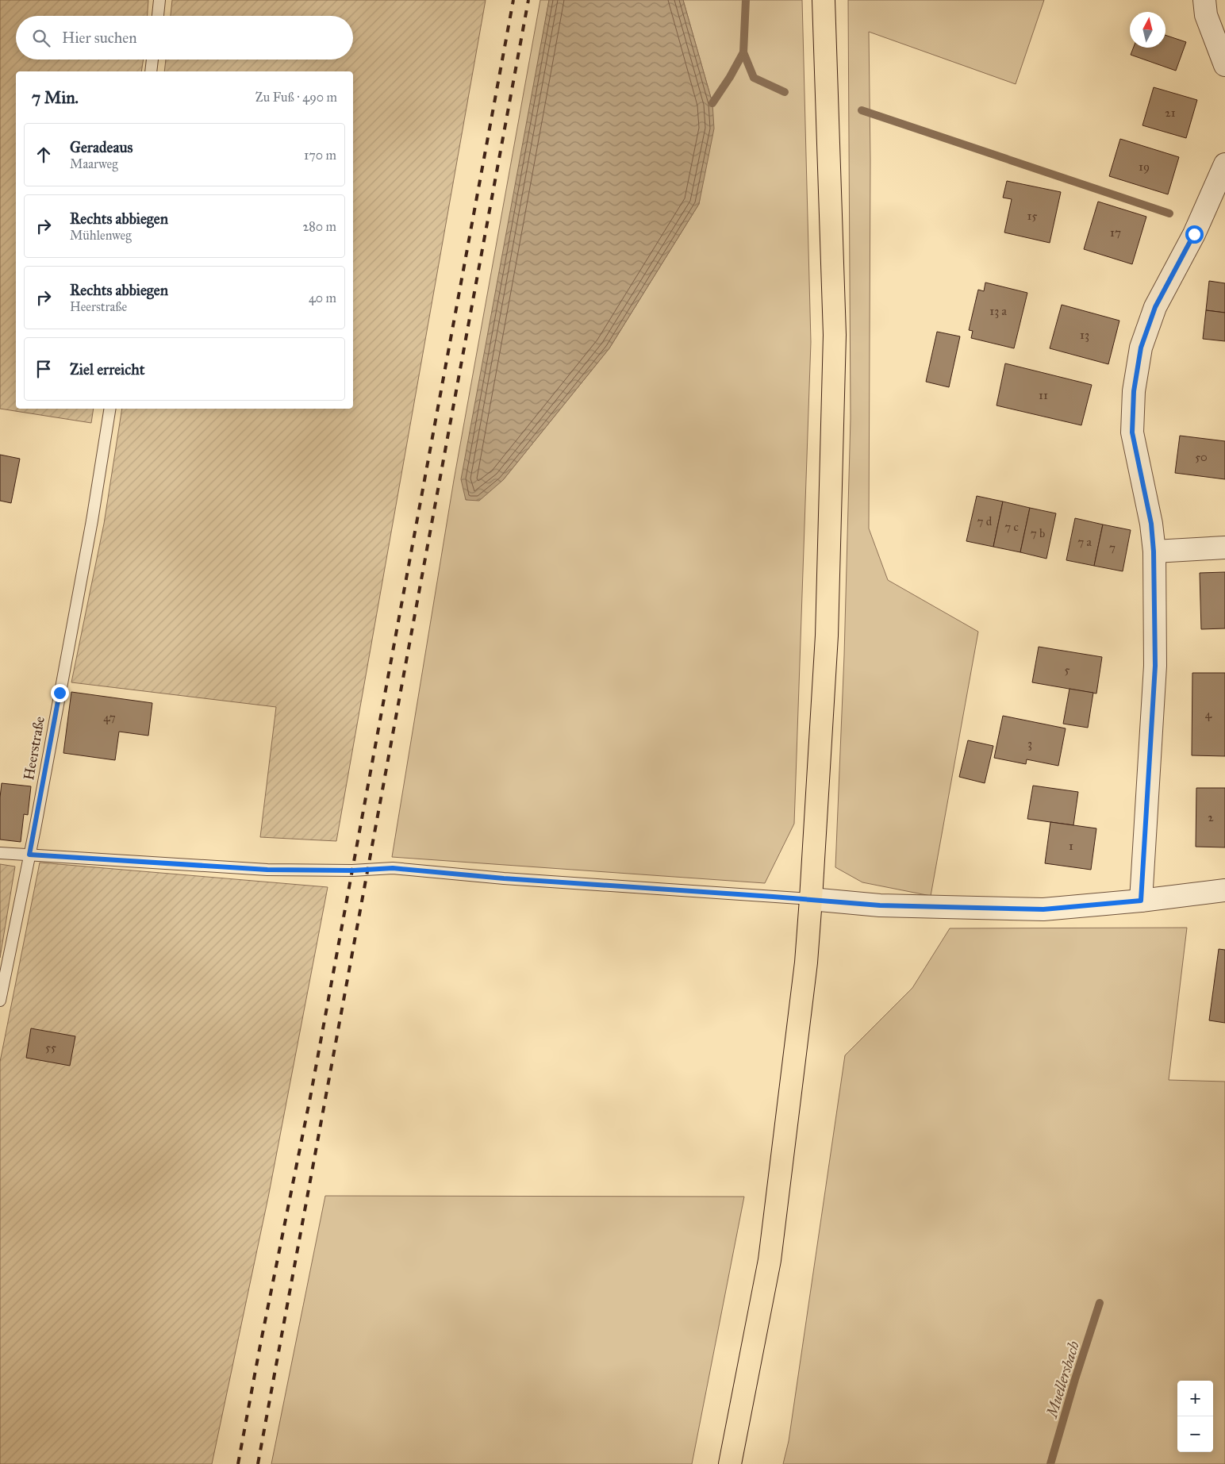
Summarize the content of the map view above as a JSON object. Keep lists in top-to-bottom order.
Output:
{
  "streets": {
    "lane": ["Heerstraße"]
  },
  "water": ["Muellersbach"],
  "house_numbers": [
    "21",
    "19",
    "15",
    "17",
    "13 a",
    "13",
    "11",
    "50",
    "7 d",
    "7 c",
    "7 b",
    "7 a",
    "7",
    "5",
    "4",
    "47",
    "3",
    "2",
    "1",
    "55"
  ],
  "north": "top",
  "page": {
    "search": "Hier suchen",
    "heading": ["7 Min.", "Zu Fuß · 490 m"],
    "list": [
      ["Geradeaus", "Maarweg", "170 m"],
      ["Rechts abbiegen", "Mühlenweg", "280 m"],
      ["Rechts abbiegen", "Heerstraße", "40 m"],
      "Ziel erreicht"
    ],
    "map_buttons": ["+", "−"]
  }
}
